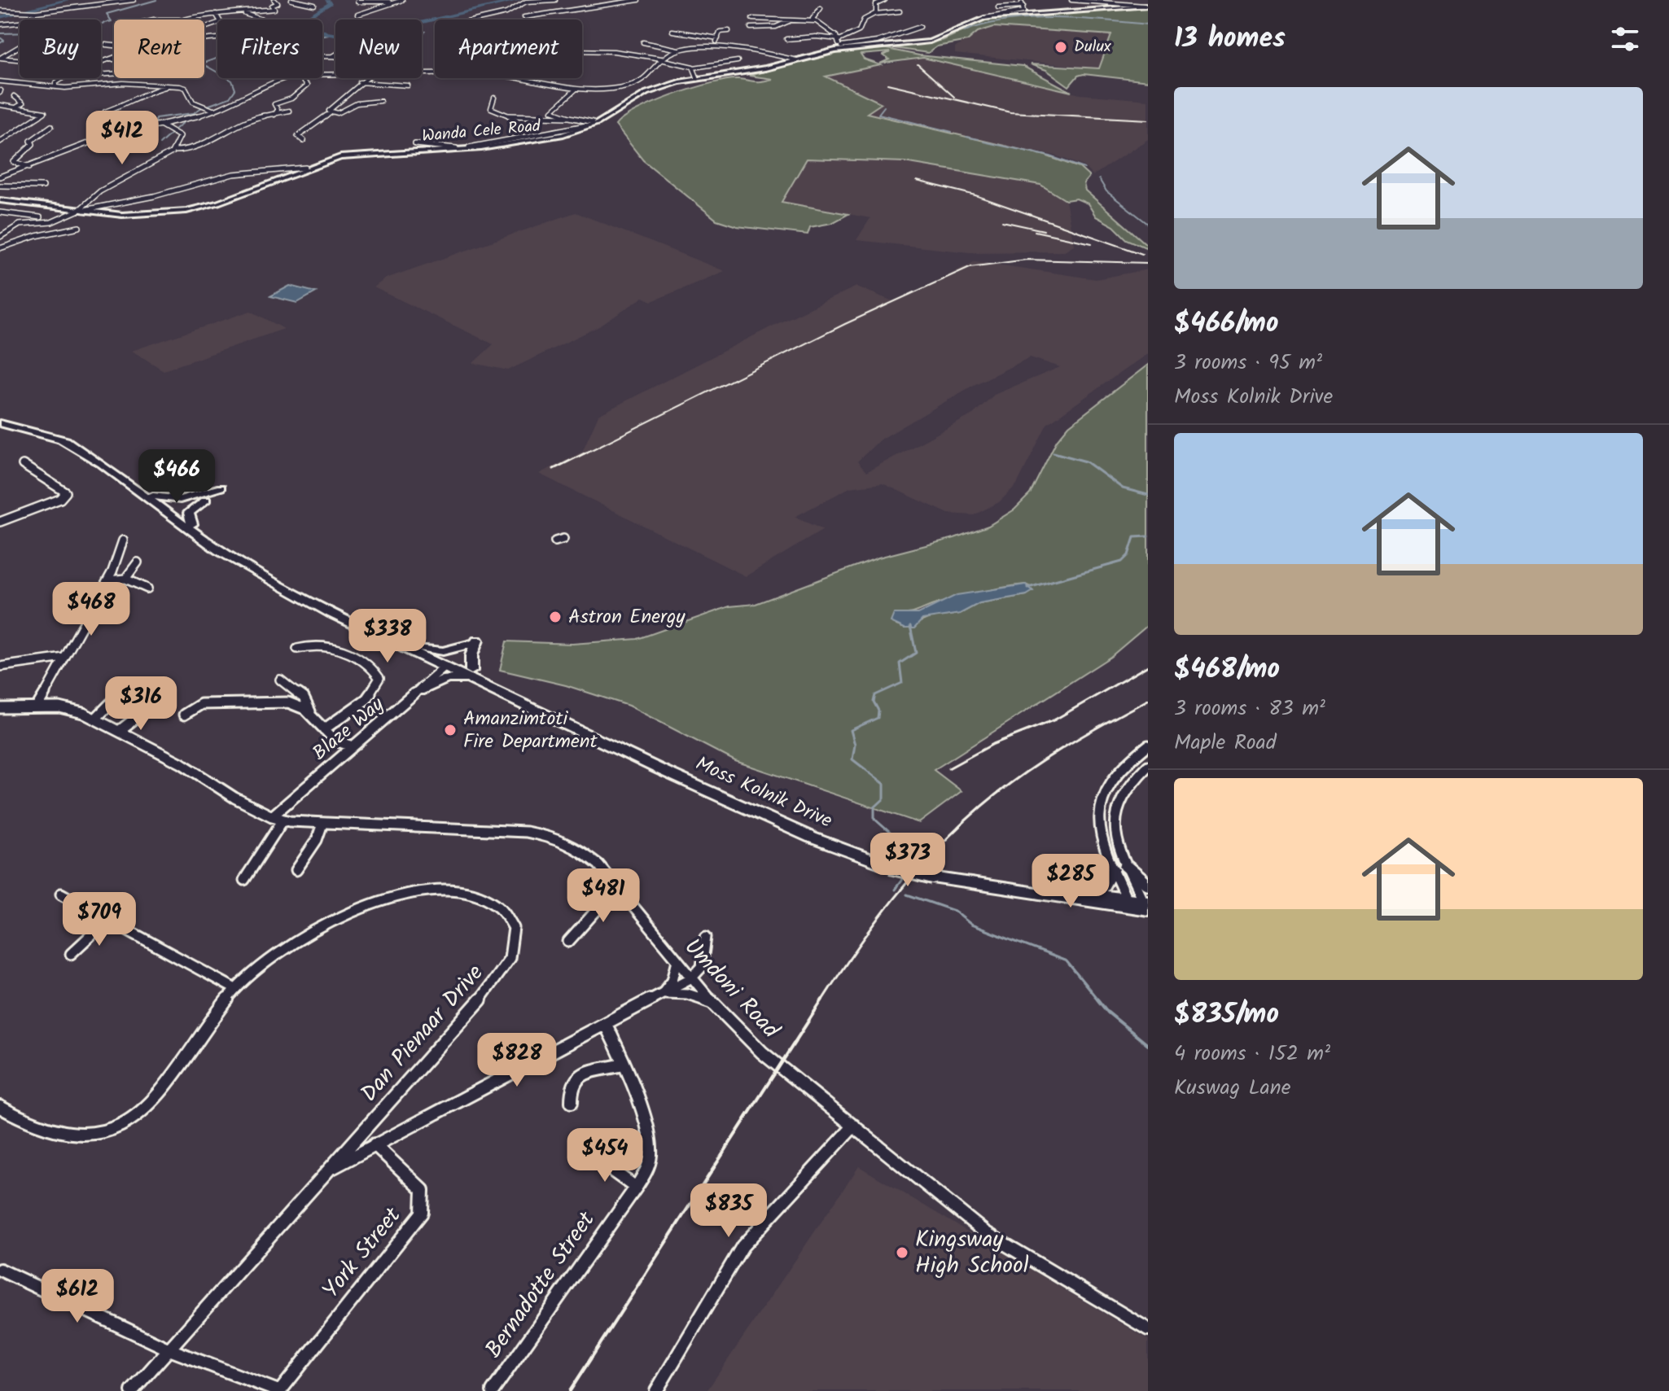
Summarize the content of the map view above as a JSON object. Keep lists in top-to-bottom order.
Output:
{
  "streets": {
    "main road": ["Moss Kolnik Drive"],
    "street": [
      "Wanda Cele Road",
      "Blaze Way",
      "Umdoni Road",
      "Dan Pienaar Drive",
      "York Street",
      "Bernadotte Street"
    ]
  },
  "crossings": [
    ["Blaze Way", "Moss Kolnik Drive"],
    ["Blaze Way", "Umdoni Road"]
  ],
  "places": [
    "Dulux",
    "Astron Energy",
    "Amanzimtoti Fire Department",
    "Kingsway High School"
  ],
  "page": {
    "heading": "13 homes",
    "chip": [
      "Buy",
      "Rent",
      "Filters",
      "New",
      "Apartment"
    ],
    "list": [
      {
        "name": "$466/mo",
        "note": "3 rooms · 95 m² · Moss Kolnik Drive"
      },
      {
        "name": "$468/mo",
        "note": "3 rooms · 83 m² · Maple Road"
      },
      {
        "name": "$835/mo",
        "note": "4 rooms · 152 m² · Kuswag Lane"
      }
    ],
    "price": [
      "$412",
      "$466",
      "$468",
      "$338",
      "$316",
      "$373",
      "$285",
      "$481",
      "$709",
      "$828",
      "$454",
      "$835",
      "$612"
    ]
  }
}
